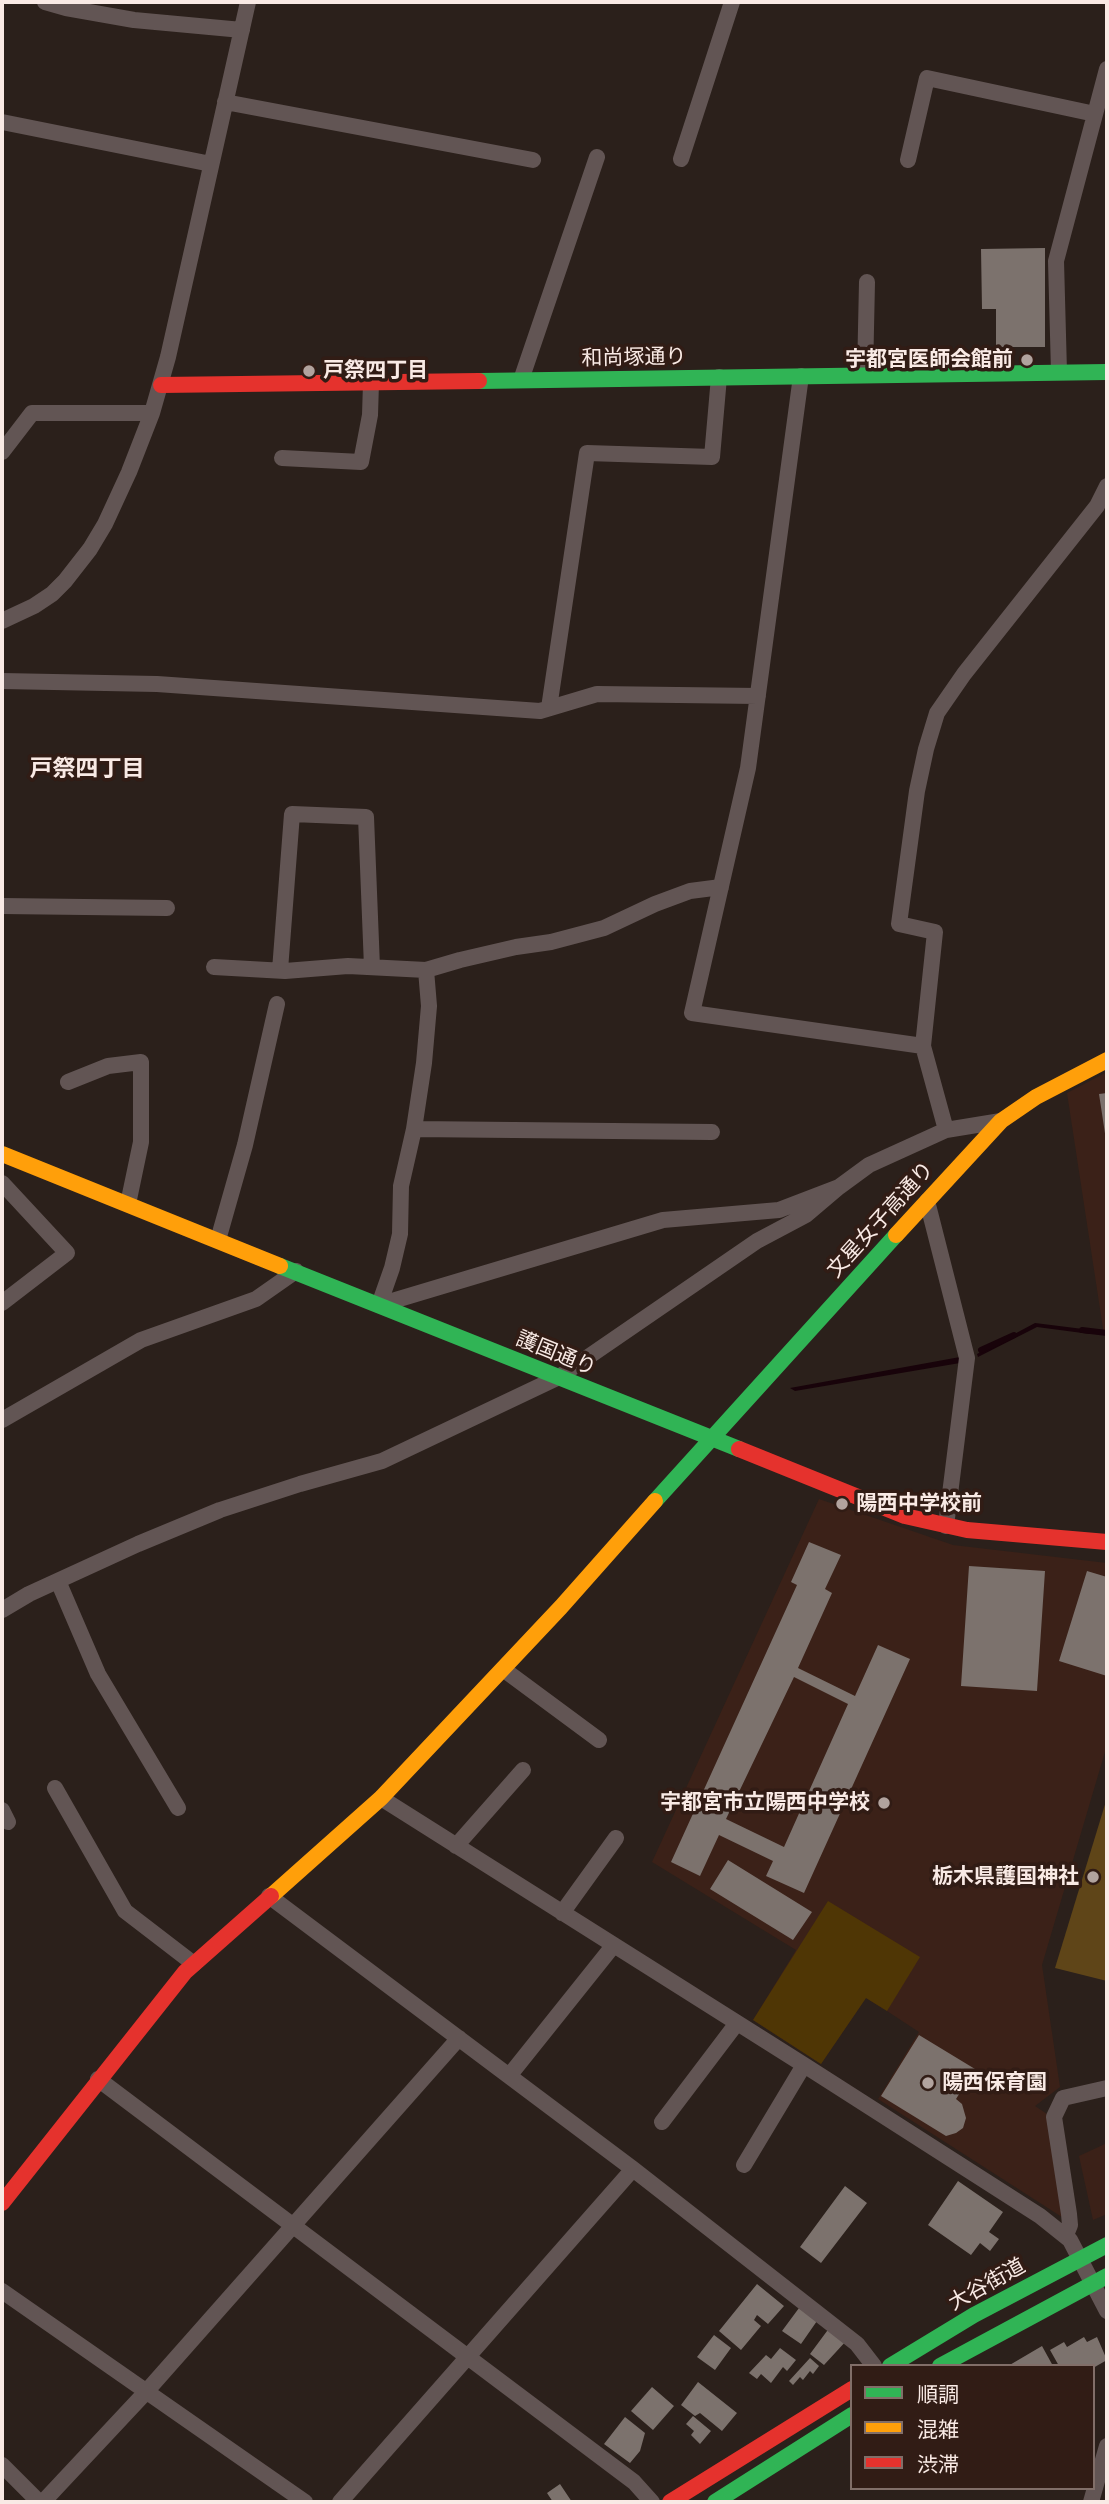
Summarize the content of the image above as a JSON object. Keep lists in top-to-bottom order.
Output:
{
  "streets": {
    "street": [
      "和尚塚通り",
      "文星女子高通り",
      "護国通り",
      "大谷街道"
    ]
  },
  "crossings": [
    ["文星女子高通り", "護国通り"]
  ],
  "districts": ["戸祭四丁目"],
  "places": [
    "宇都宮医師会館前",
    "戸祭四丁目",
    "陽西中学校前",
    "宇都宮市立陽西中学校",
    "栃木県護国神社",
    "陽西保育園"
  ],
  "legend": ["順調", "混雑", "渋滞"]
}
